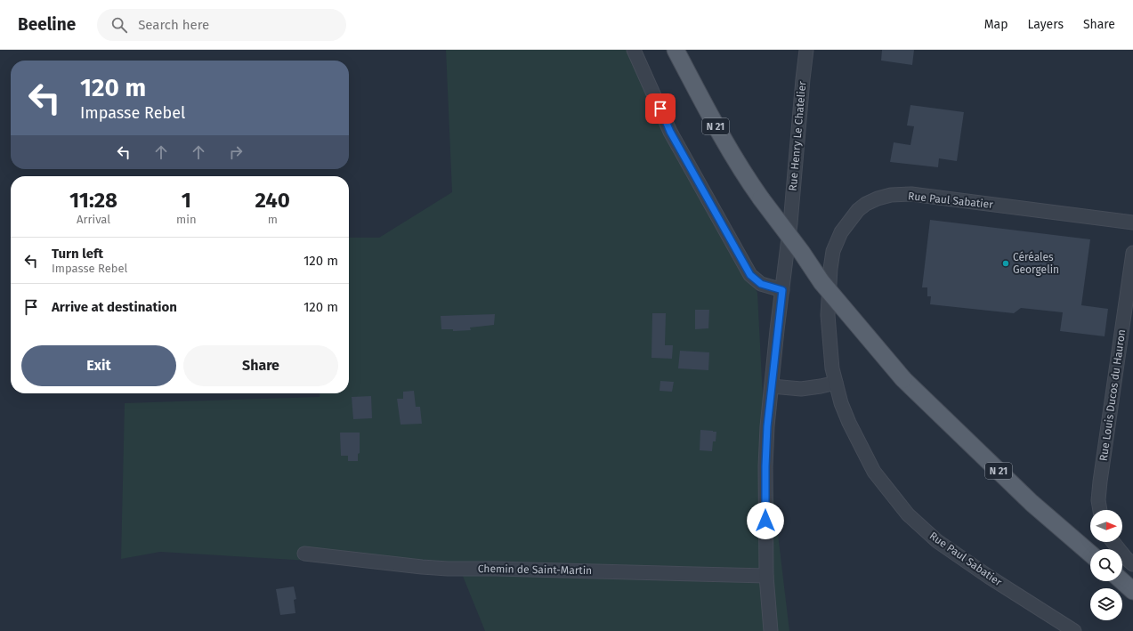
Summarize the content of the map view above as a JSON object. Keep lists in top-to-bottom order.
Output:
{
  "streets": {
    "main road": ["N 21"],
    "street": [
      "Rue Henry Le Chatelier",
      "Rue Paul Sabatier",
      "Rue Louis Ducos du Hauron",
      "Chemin de Saint-Martin"
    ]
  },
  "crossings": [
    ["Rue Henry Le Chatelier", "Chemin de Saint-Martin"]
  ],
  "places": ["Céréales Georgelin"],
  "north": "right",
  "page": {
    "header": "Beeline",
    "search": "Search here",
    "nav": ["Map", "Layers", "Share"],
    "turn": ["120 m", "Impasse Rebel"],
    "eta": [
      "11:28",
      "Arrival",
      "1",
      "min",
      "240",
      "m"
    ],
    "list": [
      {
        "name": "Turn left",
        "note": "Impasse Rebel",
        "value": "120 m"
      },
      {
        "name": "Arrive at destination",
        "value": "120 m"
      }
    ],
    "buttons": ["Exit", "Share"]
  }
}
